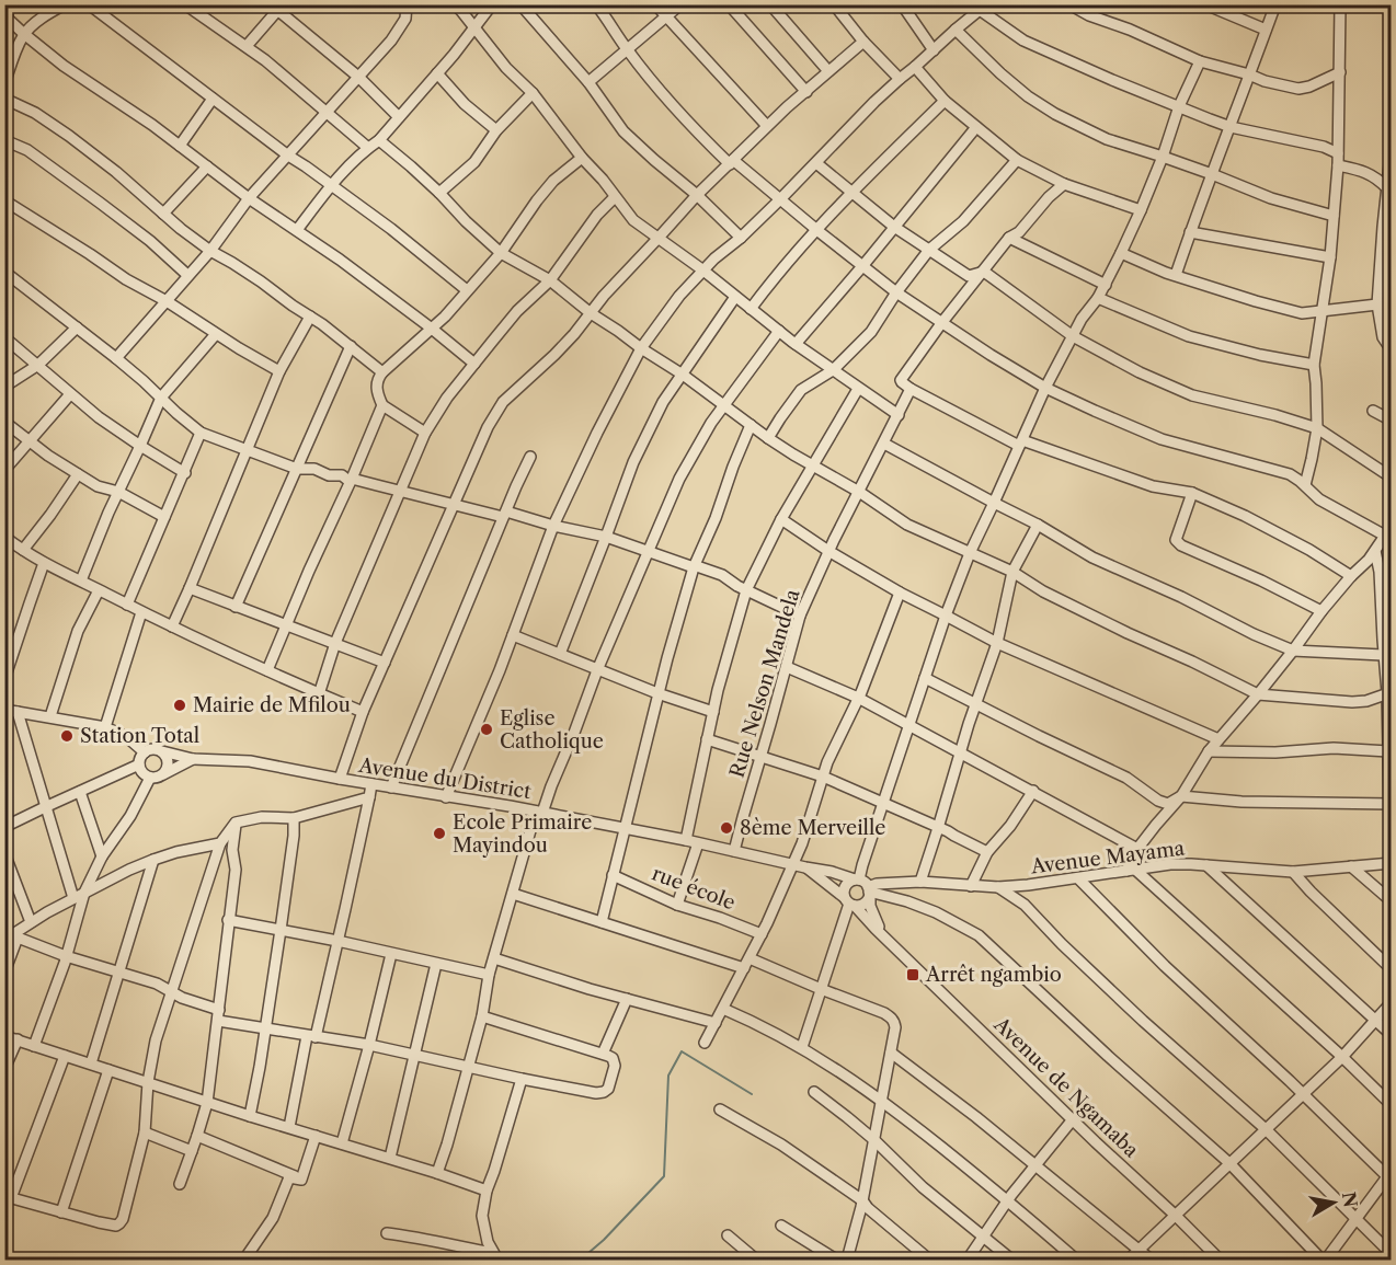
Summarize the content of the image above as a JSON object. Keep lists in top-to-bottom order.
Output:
{
  "streets": {
    "street": [
      "Rue Nelson Mandela",
      "Avenue du District",
      "Avenue Mayama",
      "rue école",
      "Avenue de Ngamaba"
    ]
  },
  "crossings": [
    ["Rue Nelson Mandela", "Avenue du District"],
    ["Avenue du District", "Avenue Mayama"],
    ["Avenue du District", "Avenue de Ngamaba"],
    ["Avenue Mayama", "Avenue de Ngamaba"]
  ],
  "places": {
    "other": [
      "Mairie de Mfilou",
      "Eglise Catholique",
      "Station Total",
      "8ème Merveille",
      "Ecole Primaire Mayindou"
    ],
    "transit": ["Arrêt ngambio"]
  },
  "north": "right"
}
